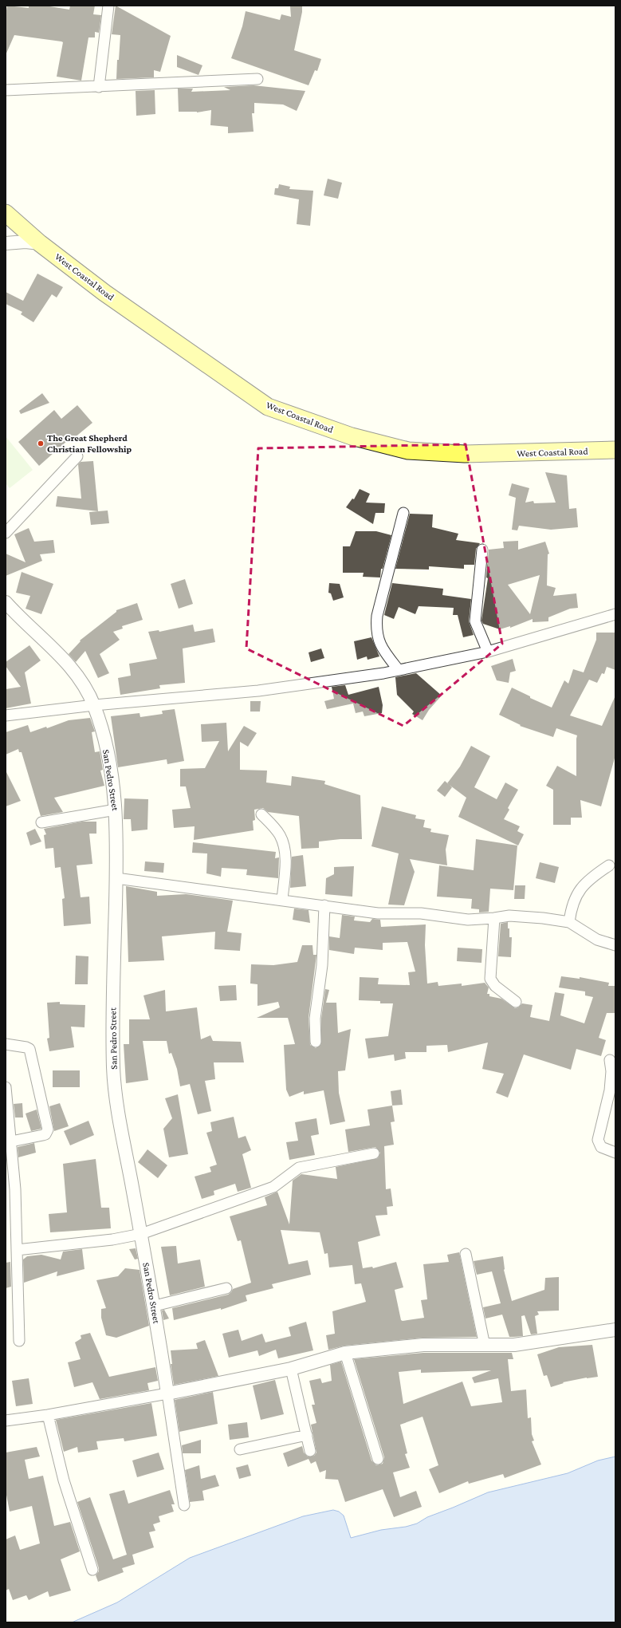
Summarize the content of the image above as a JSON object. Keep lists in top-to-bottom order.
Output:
{
  "streets": {
    "main road": ["West Coastal Road"],
    "street": ["San Pedro Street"]
  },
  "places": ["The Great Shepherd Christian Fellowship"]
}
